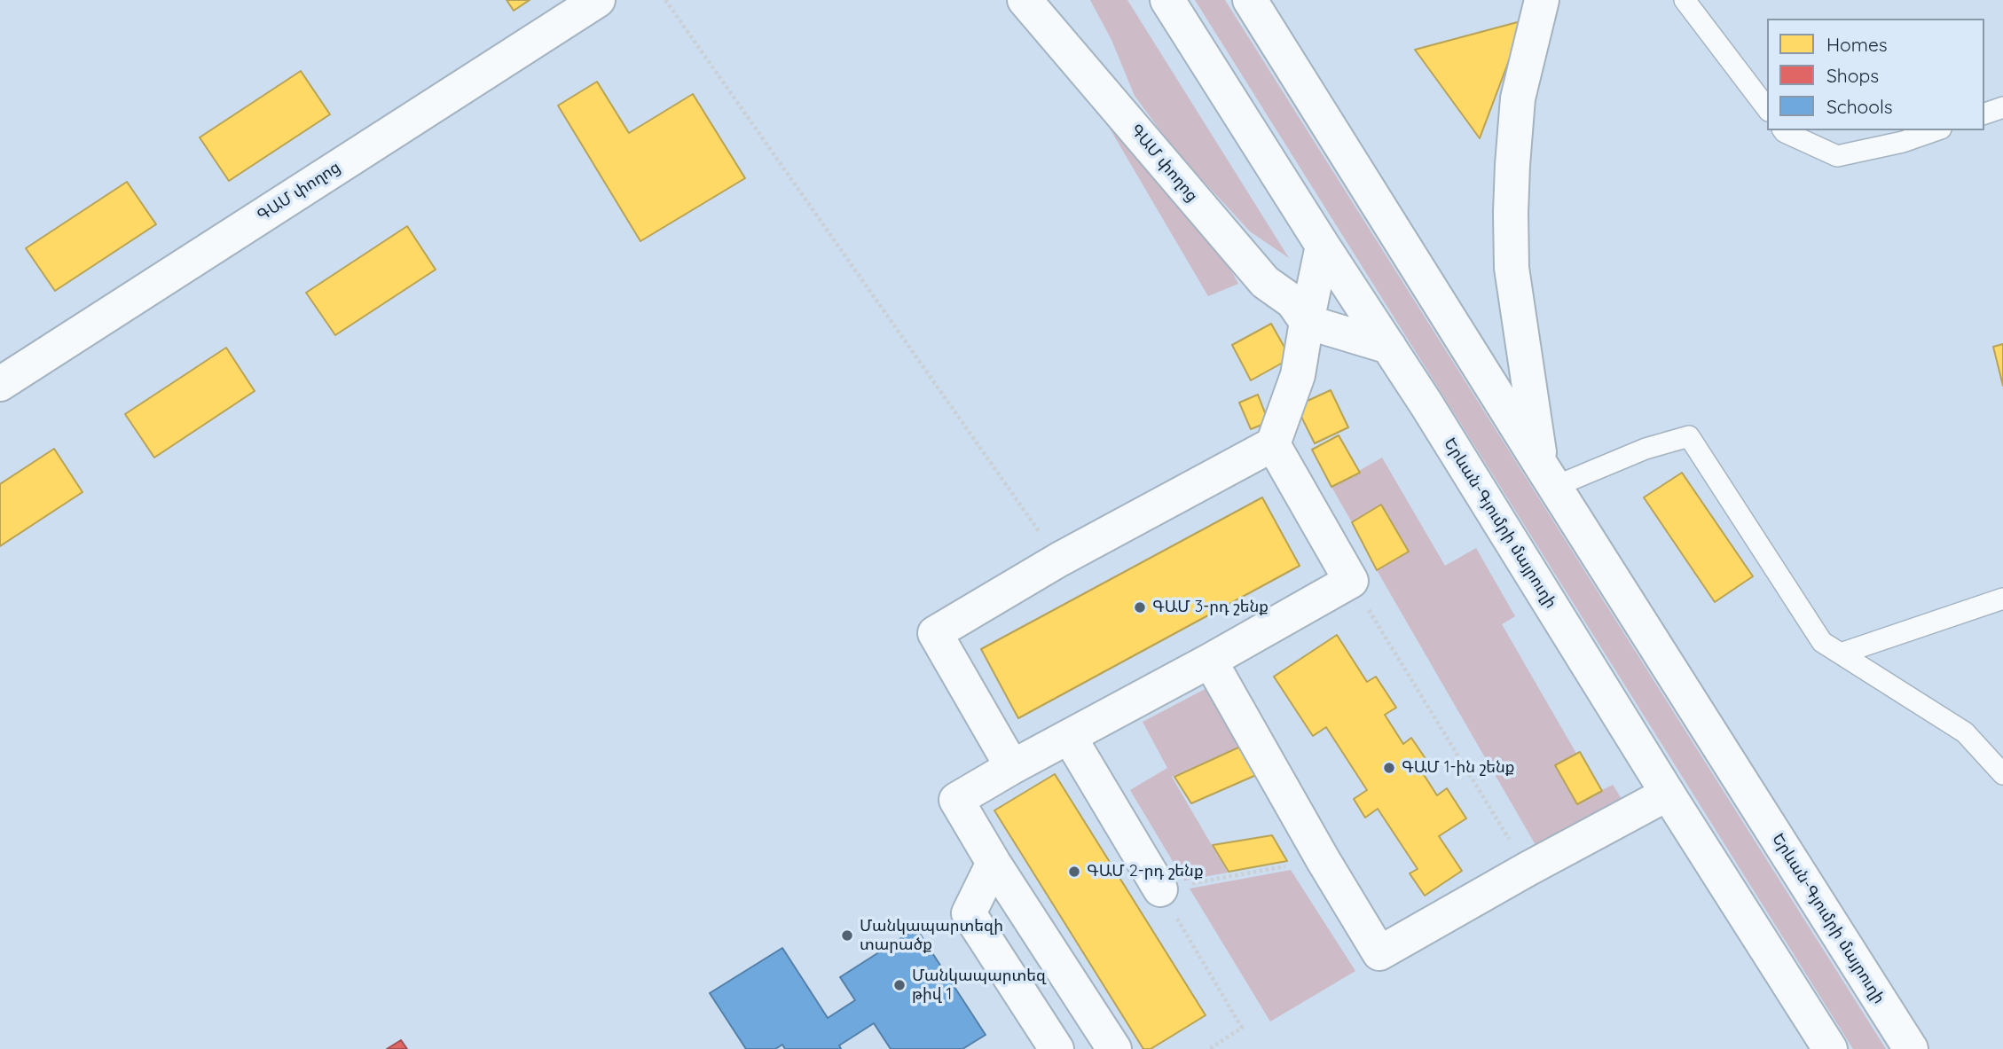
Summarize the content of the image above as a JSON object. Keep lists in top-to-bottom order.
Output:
{
  "streets": {
    "main road": ["ԳԱՄ փողոց", "Երևան-Գյումրի մայրուղի"]
  },
  "places": [
    "ԳԱՄ 3-րդ շենք",
    "ԳԱՄ 1-ին շենք",
    "ԳԱՄ 2-րդ շենք",
    "Մանկապարտեզի տարածք",
    "Մանկապարտեզ թիվ 1"
  ],
  "legend": ["Homes", "Shops", "Schools"]
}
